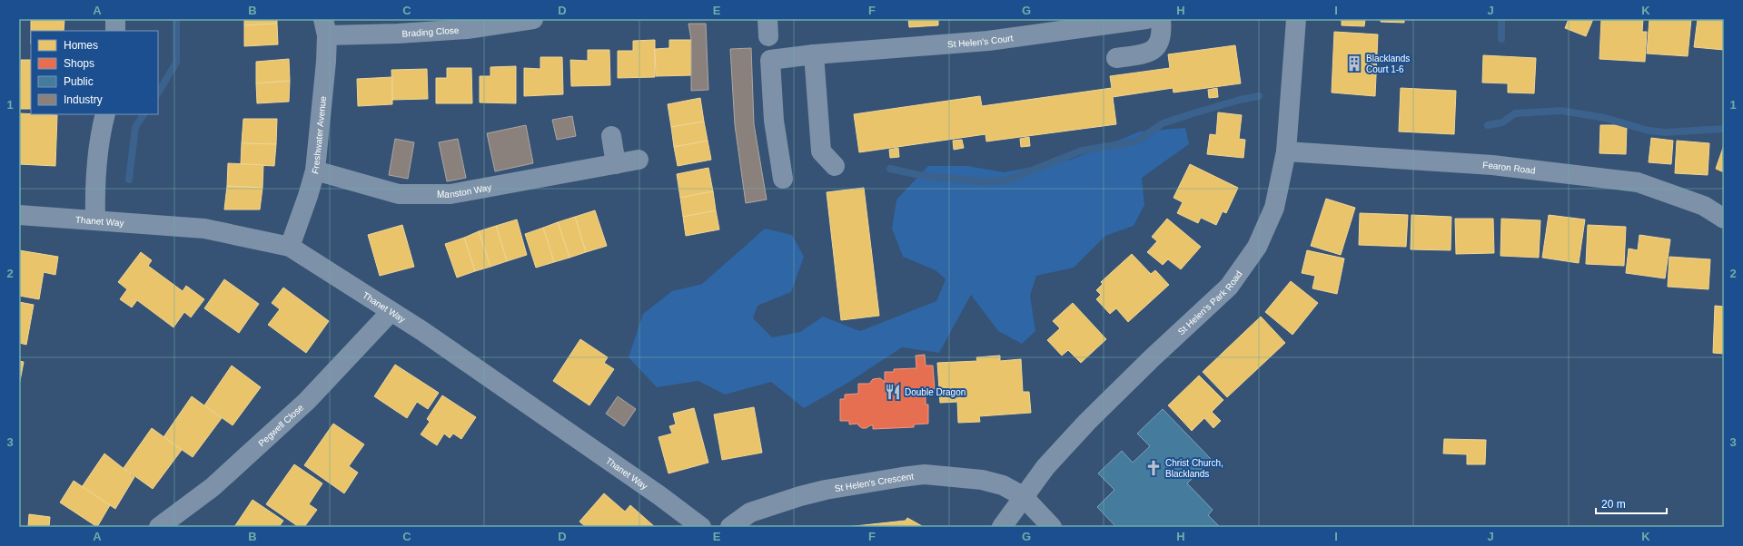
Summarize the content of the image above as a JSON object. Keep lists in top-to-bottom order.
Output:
{
  "streets": {
    "street": [
      "Brading Close",
      "St Helen's Court",
      "Freshwater Avenue",
      "Fearon Road",
      "Manston Way",
      "Thanet Way",
      "St Helen's Park Road",
      "Pegwell Close",
      "St Helen's Crescent"
    ]
  },
  "crossings": [
    ["Brading Close", "Freshwater Avenue"],
    ["Freshwater Avenue", "Manston Way"],
    ["Freshwater Avenue", "Thanet Way"],
    ["Fearon Road", "St Helen's Park Road"],
    ["Thanet Way", "Pegwell Close"],
    ["St Helen's Park Road", "St Helen's Crescent"]
  ],
  "places": {
    "building": ["Blacklands Court 1-6"],
    "restaurant": ["Double Dragon"],
    "church": ["Christ Church, Blacklands"]
  },
  "legend": [
    "Homes",
    "Shops",
    "Public",
    "Industry"
  ],
  "scale_bar": "20 m",
  "grid": {
    "columns": [
      "A",
      "B",
      "C",
      "D",
      "E",
      "F",
      "G",
      "H",
      "I",
      "J",
      "K"
    ],
    "rows": ["1", "2", "3"]
  }
}
